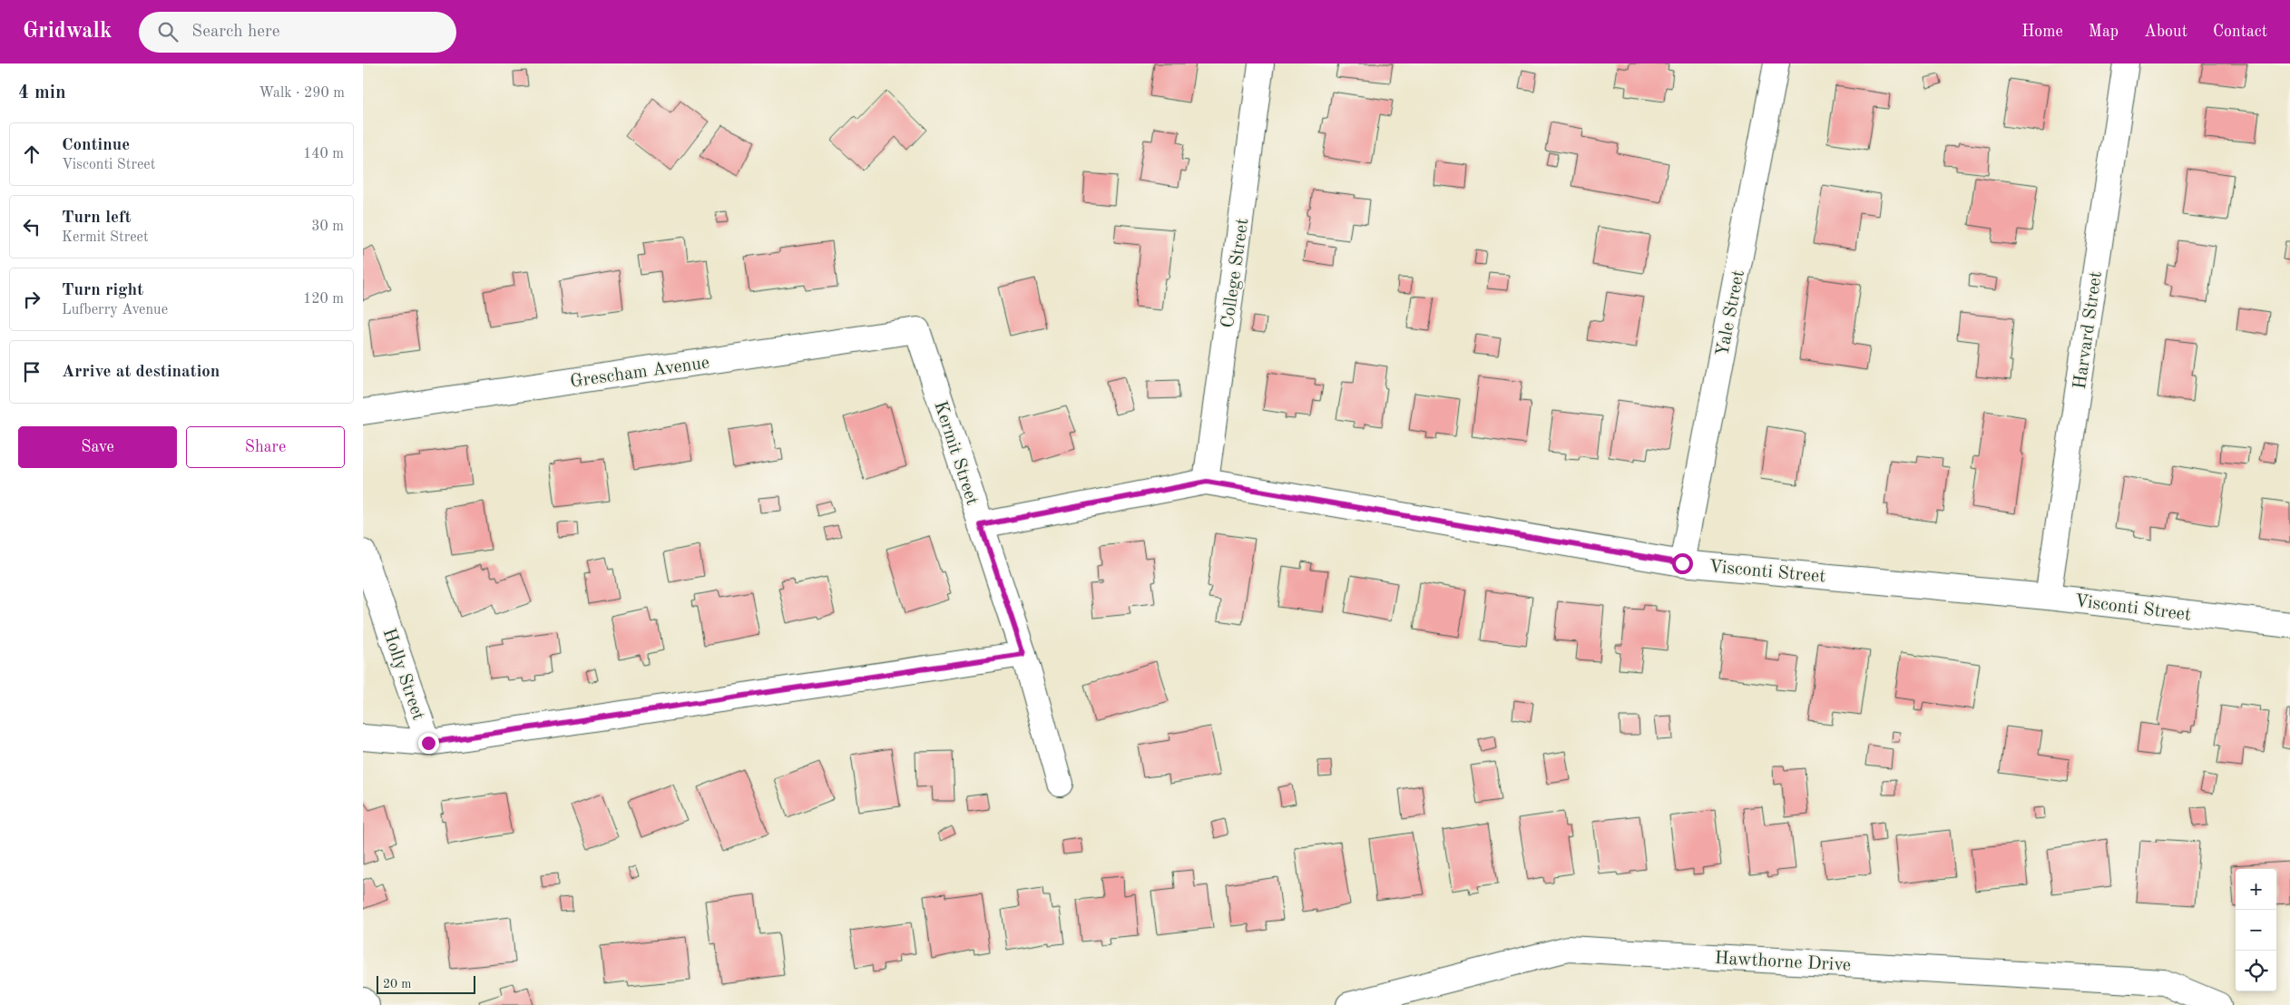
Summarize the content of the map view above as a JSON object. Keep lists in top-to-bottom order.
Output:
{
  "streets": {
    "street": [
      "College Street",
      "Yale Street",
      "Harvard Street",
      "Grescham Avenue",
      "Kermit Street",
      "Visconti Street",
      "Holly Street",
      "Hawthorne Drive"
    ]
  },
  "crossings": [
    ["College Street", "Visconti Street"],
    ["Yale Street", "Visconti Street"],
    ["Harvard Street", "Visconti Street"],
    ["Grescham Avenue", "Kermit Street"],
    ["Kermit Street", "Visconti Street"]
  ],
  "scale_bar": "20 m",
  "page": {
    "header": "Gridwalk",
    "search": "Search here",
    "nav": [
      "Home",
      "Map",
      "About",
      "Contact"
    ],
    "heading": ["4 min", "Walk · 290 m"],
    "list": [
      ["Continue", "Visconti Street", "140 m"],
      ["Turn left", "Kermit Street", "30 m"],
      ["Turn right", "Lufberry Avenue", "120 m"],
      "Arrive at destination"
    ],
    "buttons": ["Save", "Share"],
    "map_buttons": ["+", "−"],
    "scale": "20 m"
  }
}
